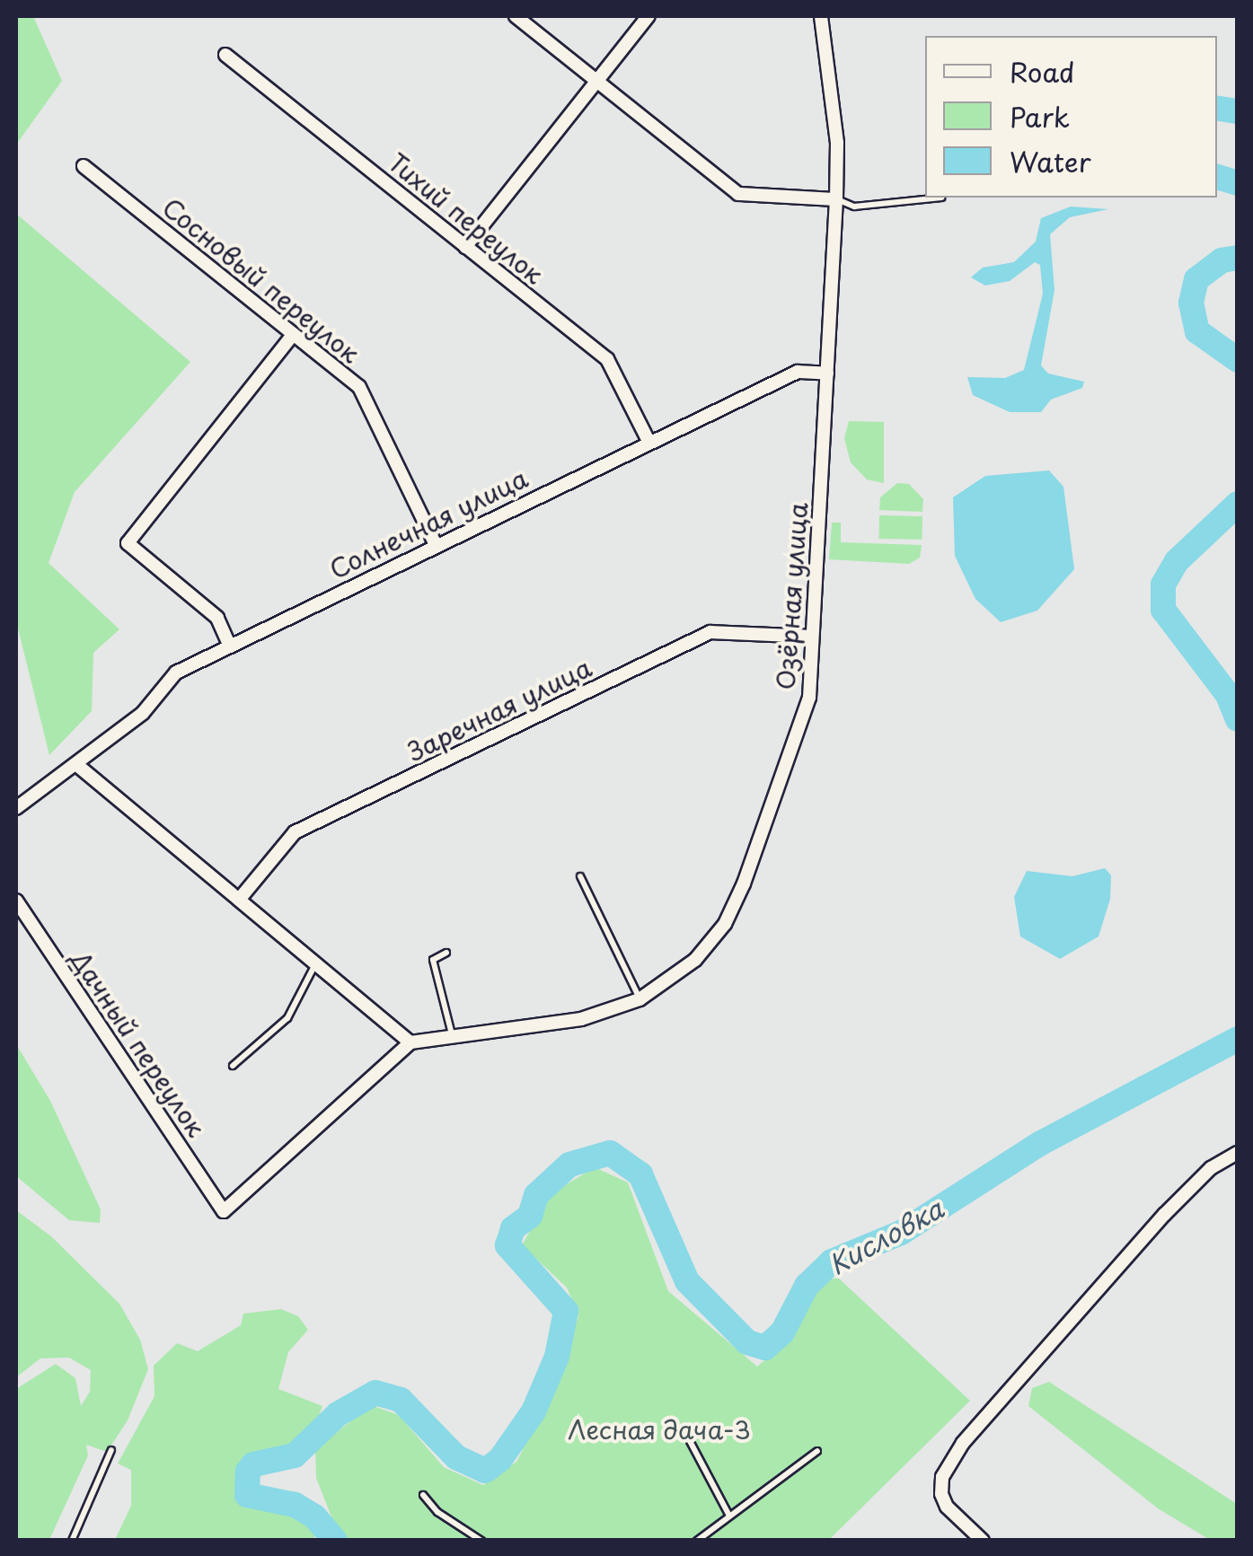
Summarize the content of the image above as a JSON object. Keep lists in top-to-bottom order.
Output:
{
  "streets": {
    "street": [
      "Тихий переулок",
      "Сосновый переулок",
      "Солнечная улица",
      "Озёрная улица",
      "Заречная улица",
      "Дачный переулок"
    ]
  },
  "crossings": [
    ["Тихий переулок", "Солнечная улица"],
    ["Сосновый переулок", "Солнечная улица"],
    ["Солнечная улица", "Озёрная улица"],
    ["Озёрная улица", "Заречная улица"],
    ["Озёрная улица", "Дачный переулок"]
  ],
  "water": ["Кисловка"],
  "parks": ["Лесная дача-3"],
  "legend": ["Road", "Park", "Water"]
}
